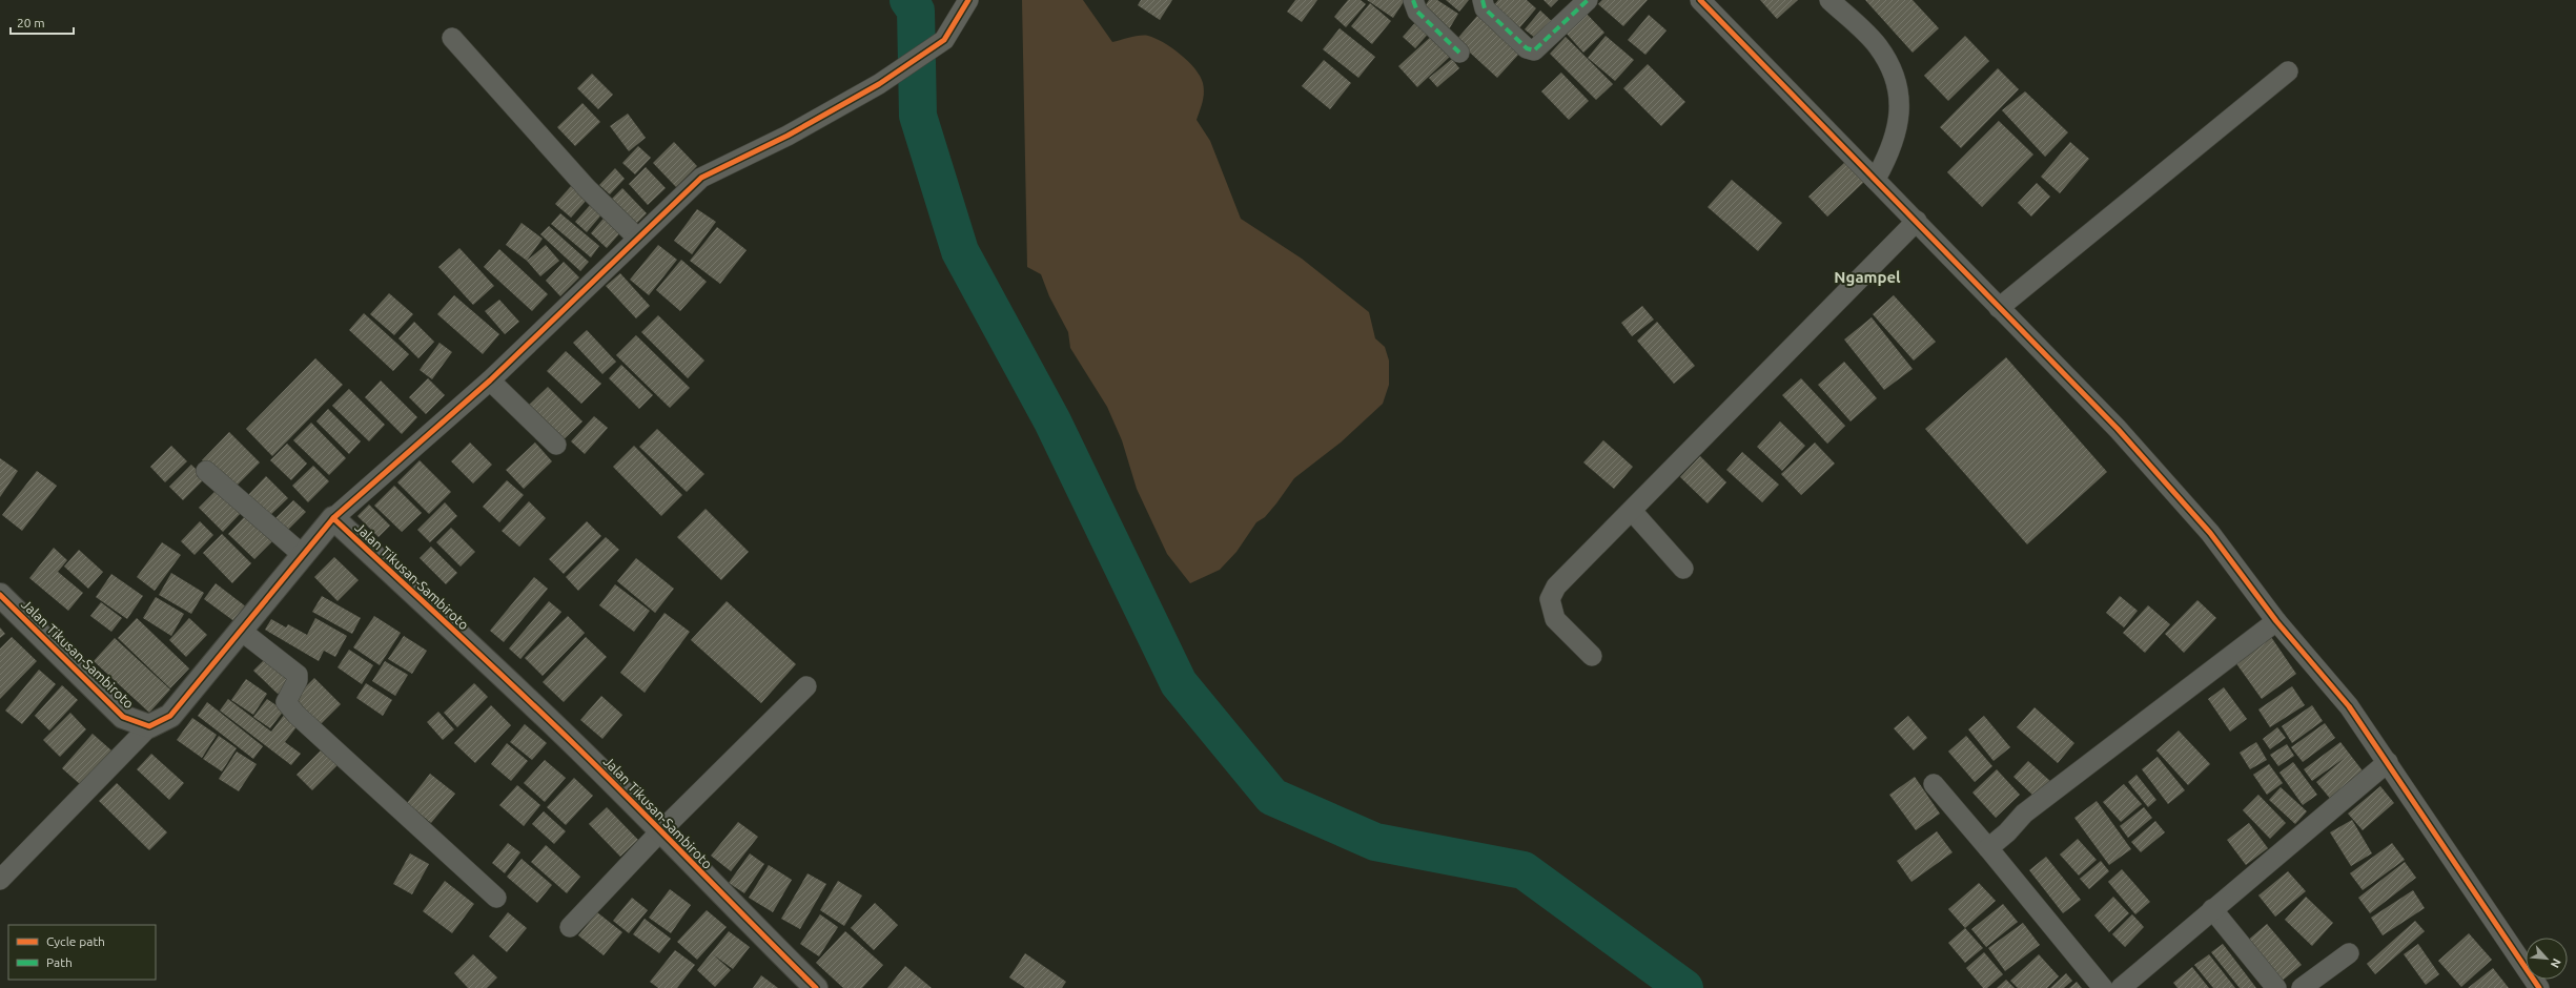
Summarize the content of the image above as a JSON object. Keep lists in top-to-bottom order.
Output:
{
  "streets": {
    "street": ["Jalan Tikusan-Sambiroto"]
  },
  "districts": ["Ngampel"],
  "legend": ["Cycle path", "Path"],
  "scale_bar": "20 m",
  "north": "bottom right"
}
